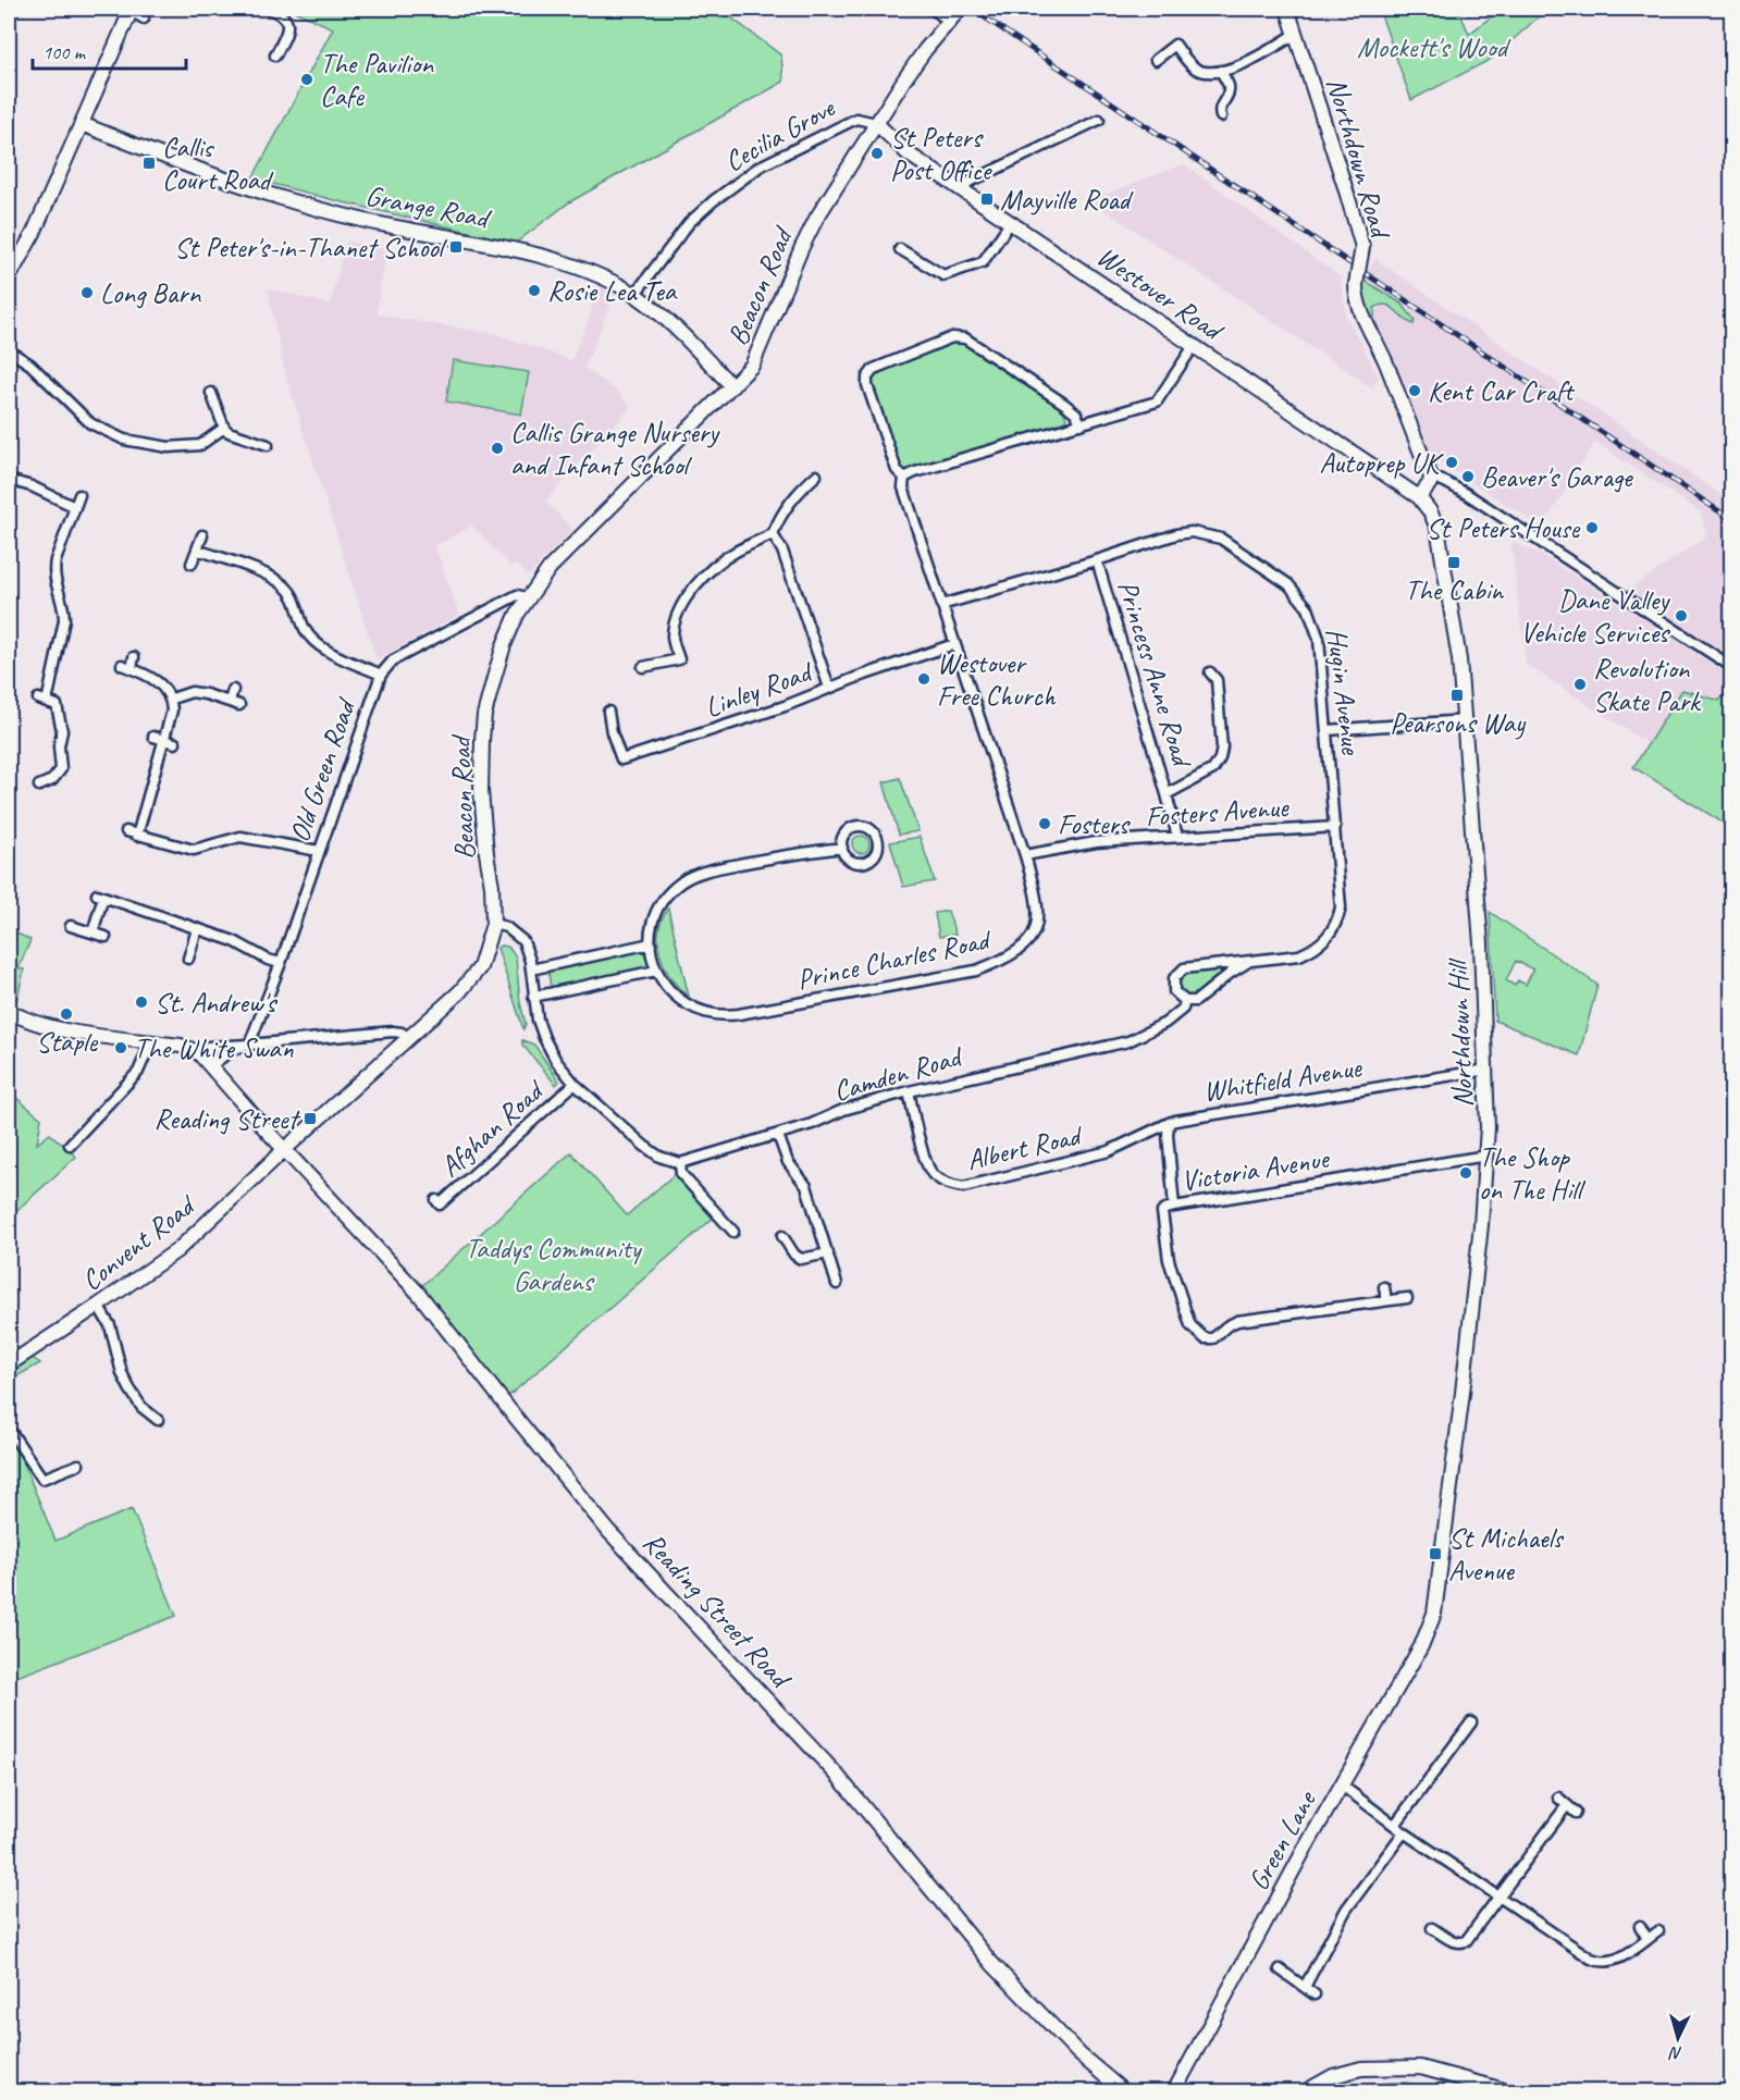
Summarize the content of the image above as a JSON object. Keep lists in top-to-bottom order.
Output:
{
  "streets": {
    "street": [
      "Cecilia Grove",
      "Northdown Road",
      "Grange Road",
      "Beacon Road",
      "Westover Road",
      "Princess Anne Road",
      "Linley Road",
      "Hugin Avenue",
      "Old Green Road",
      "Fosters Avenue",
      "Prince Charles Road",
      "Northdown Hill",
      "Camden Road",
      "Whitfield Avenue",
      "Afghan Road",
      "Albert Road",
      "Victoria Avenue",
      "Convent Road",
      "Reading Street Road",
      "Green Lane"
    ]
  },
  "crossings": [
    ["Cecilia Grove", "Grange Road"],
    ["Cecilia Grove", "Beacon Road"],
    ["Cecilia Grove", "Westover Road"],
    ["Grange Road", "Beacon Road"],
    ["Beacon Road", "Westover Road"],
    ["Beacon Road", "Old Green Road"],
    ["Beacon Road", "Convent Road"],
    ["Beacon Road", "Reading Street Road"],
    ["Westover Road", "Northdown Hill"],
    ["Princess Anne Road", "Hugin Avenue"],
    ["Princess Anne Road", "Fosters Avenue"],
    ["Linley Road", "Prince Charles Road"],
    ["Hugin Avenue", "Fosters Avenue"],
    ["Hugin Avenue", "Prince Charles Road"],
    ["Hugin Avenue", "Camden Road"],
    ["Fosters Avenue", "Prince Charles Road"],
    ["Northdown Hill", "Whitfield Avenue"],
    ["Northdown Hill", "Victoria Avenue"],
    ["Northdown Hill", "Green Lane"],
    ["Camden Road", "Albert Road"],
    ["Whitfield Avenue", "Albert Road"],
    ["Whitfield Avenue", "Victoria Avenue"],
    ["Convent Road", "Reading Street Road"]
  ],
  "parks": ["Mockett's Wood", "Taddys Community Gardens"],
  "places": {
    "other": [
      "The Pavilion Cafe",
      "St Peters Post Office",
      "Rosie Lea Tea",
      "Long Barn",
      "Kent Car Craft",
      "Callis Grange Nursery and Infant School",
      "Autoprep UK",
      "Beaver's Garage",
      "St Peters House",
      "Dane Valley Vehicle Services",
      "Westover Free Church",
      "Revolution Skate Park",
      "Fosters",
      "St. Andrew's",
      "Staple",
      "The White Swan",
      "The Shop on The Hill"
    ],
    "transit": [
      "Callis Court Road",
      "Mayville Road",
      "St Peter's-in-Thanet School",
      "The Cabin",
      "Pearsons Way",
      "Reading Street",
      "St Michaels Avenue"
    ]
  },
  "scale_bar": "100 m",
  "north": "bottom"
}
